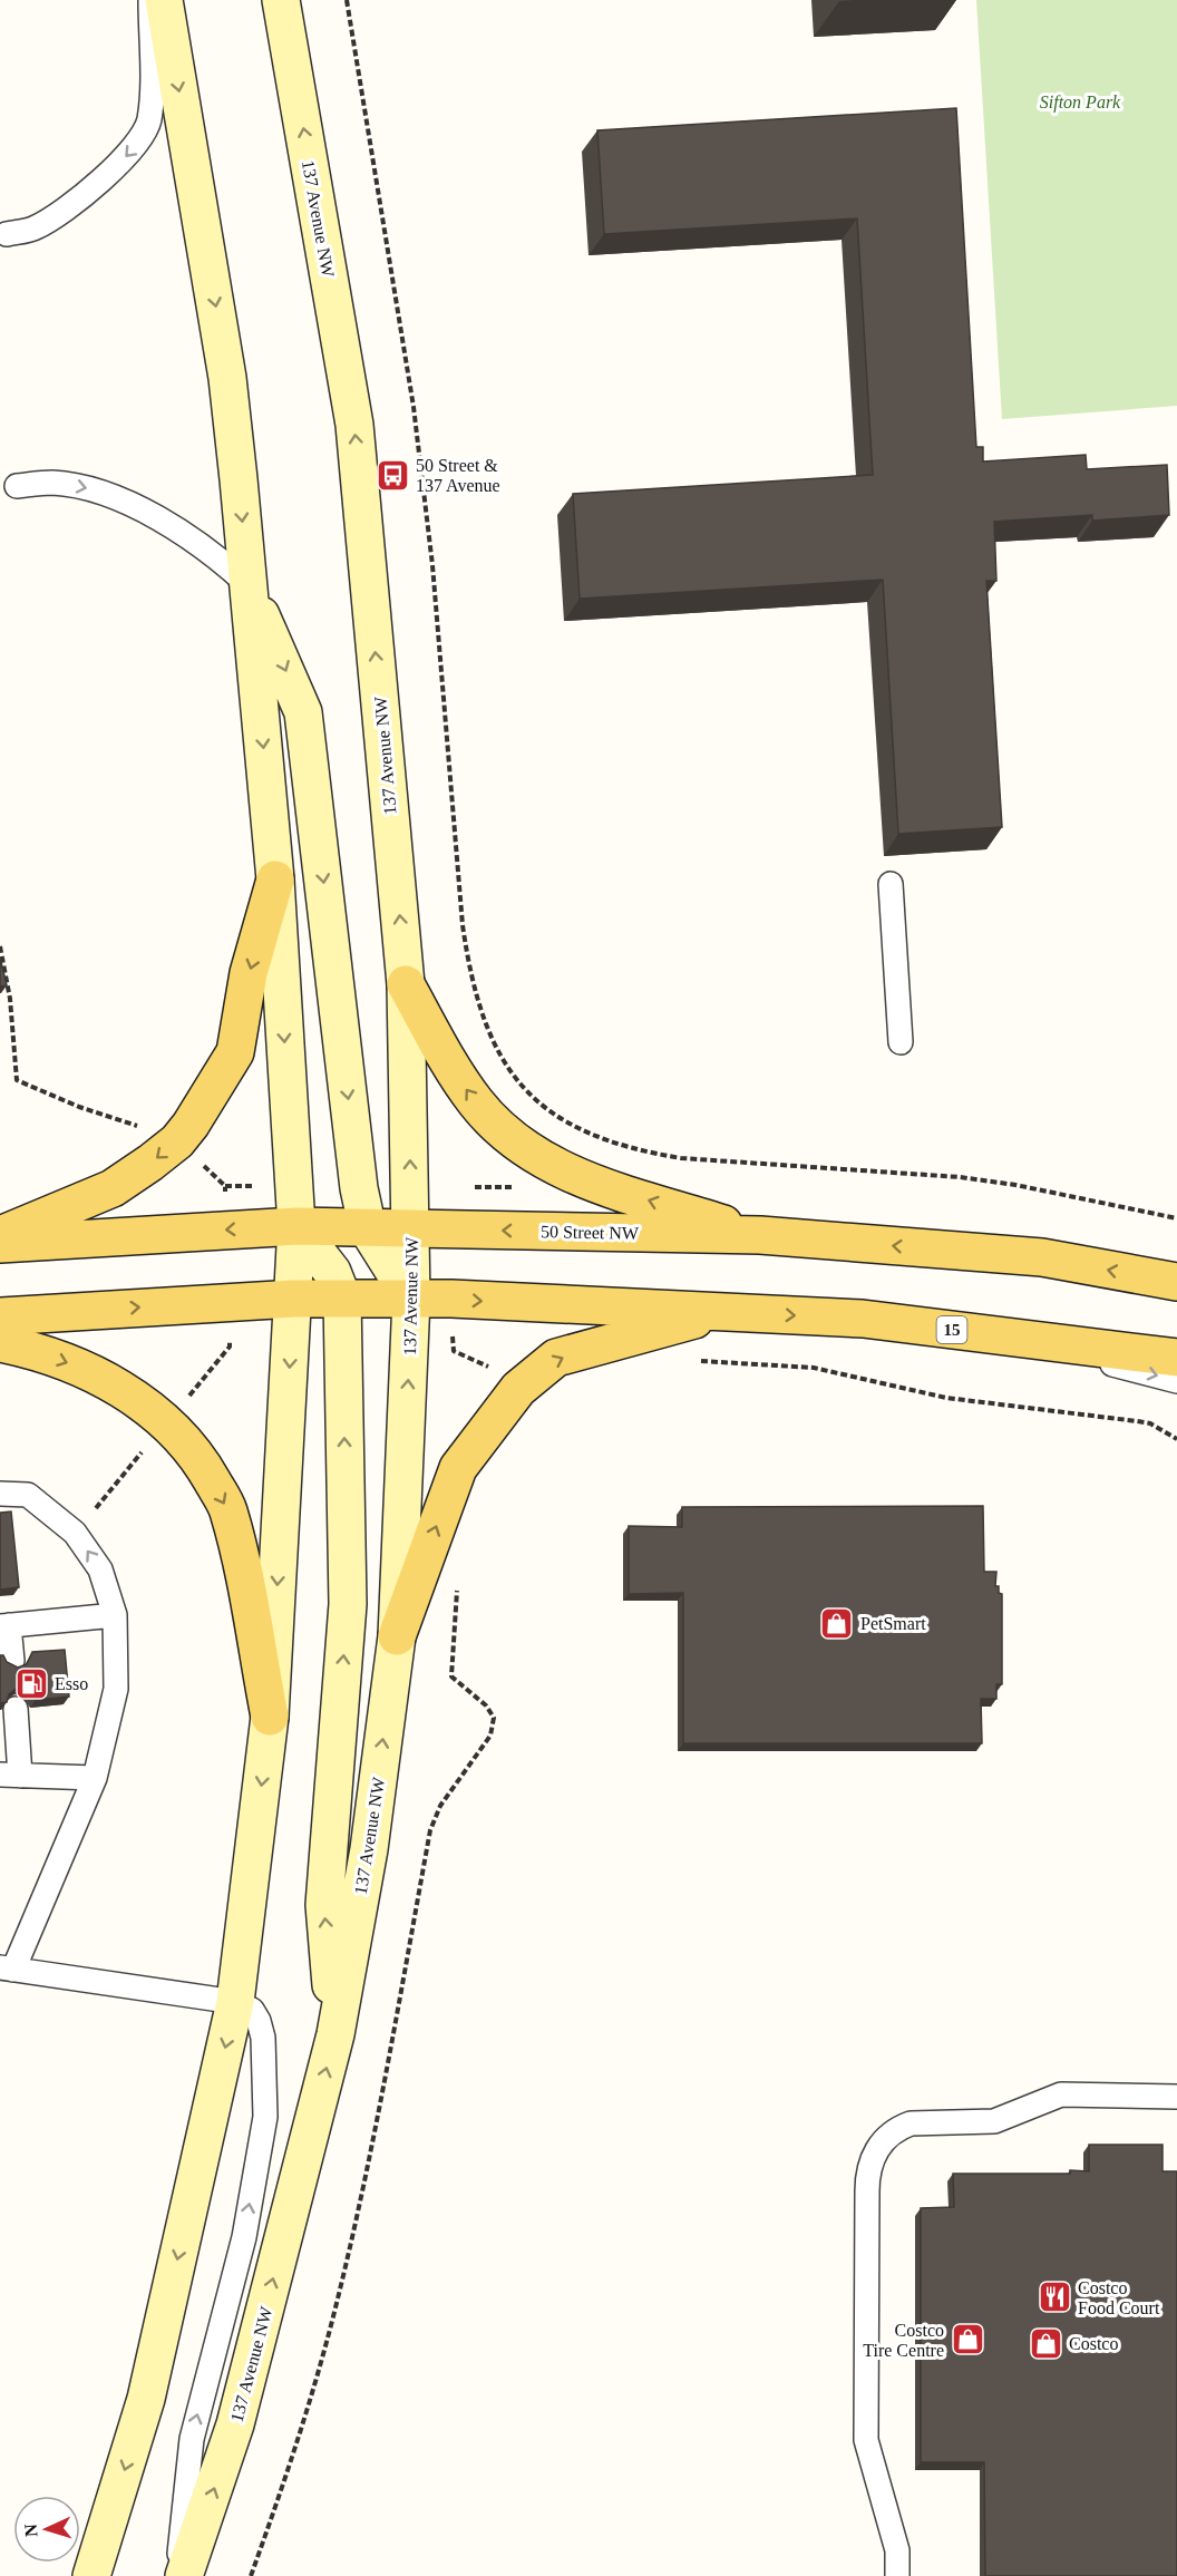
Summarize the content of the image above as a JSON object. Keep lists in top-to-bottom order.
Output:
{
  "streets": {
    "main road": ["137 Avenue NW", "50 Street NW", "15"]
  },
  "crossings": [
    ["137 Avenue NW", "50 Street NW"]
  ],
  "parks": ["Sifton Park"],
  "places": {
    "bus stop": ["50 Street & 137 Avenue"],
    "shop": ["PetSmart", "Costco Tire Centre", "Costco"],
    "fuel station": ["Esso"],
    "restaurant": ["Costco Food Court"]
  },
  "north": "left"
}
